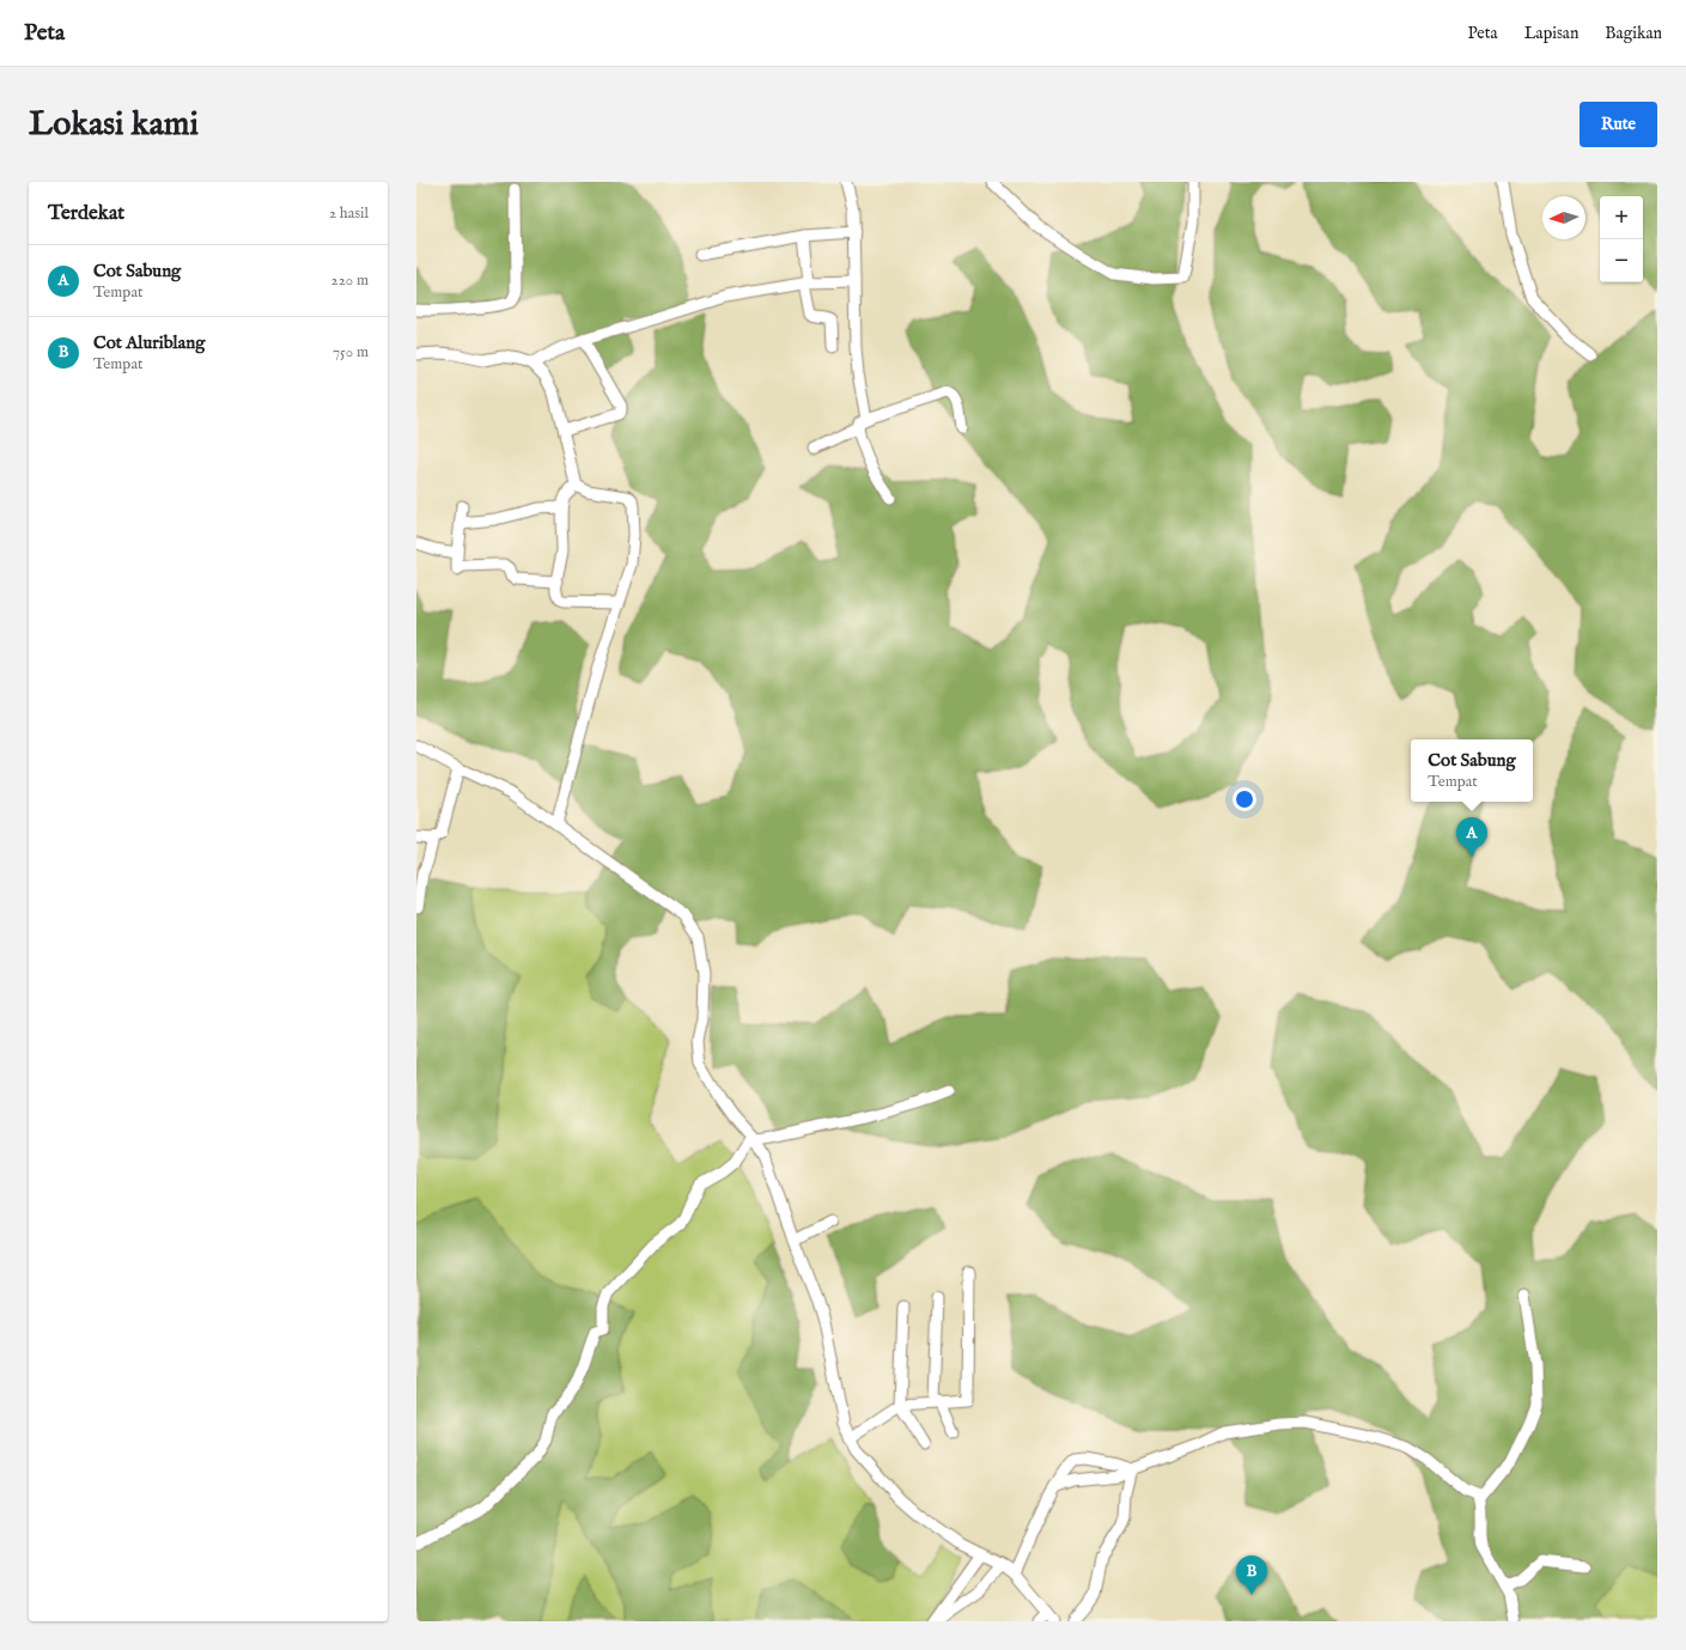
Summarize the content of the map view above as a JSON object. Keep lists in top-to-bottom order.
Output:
{
  "north": "left",
  "page": {
    "header": "Peta",
    "nav": ["Peta", "Lapisan", "Bagikan"],
    "buttons": "Rute",
    "title": "Lokasi kami",
    "heading": ["Terdekat", "2 hasil"],
    "map_buttons": ["+", "−"],
    "list": [
      {
        "mark": "A",
        "name": "Cot Sabung",
        "note": "Tempat",
        "value": "220 m"
      },
      {
        "mark": "B",
        "name": "Cot Aluriblang",
        "note": "Tempat",
        "value": "750 m"
      }
    ],
    "popup": ["Cot Sabung", "Tempat"],
    "pins": ["A", "B"]
  }
}
